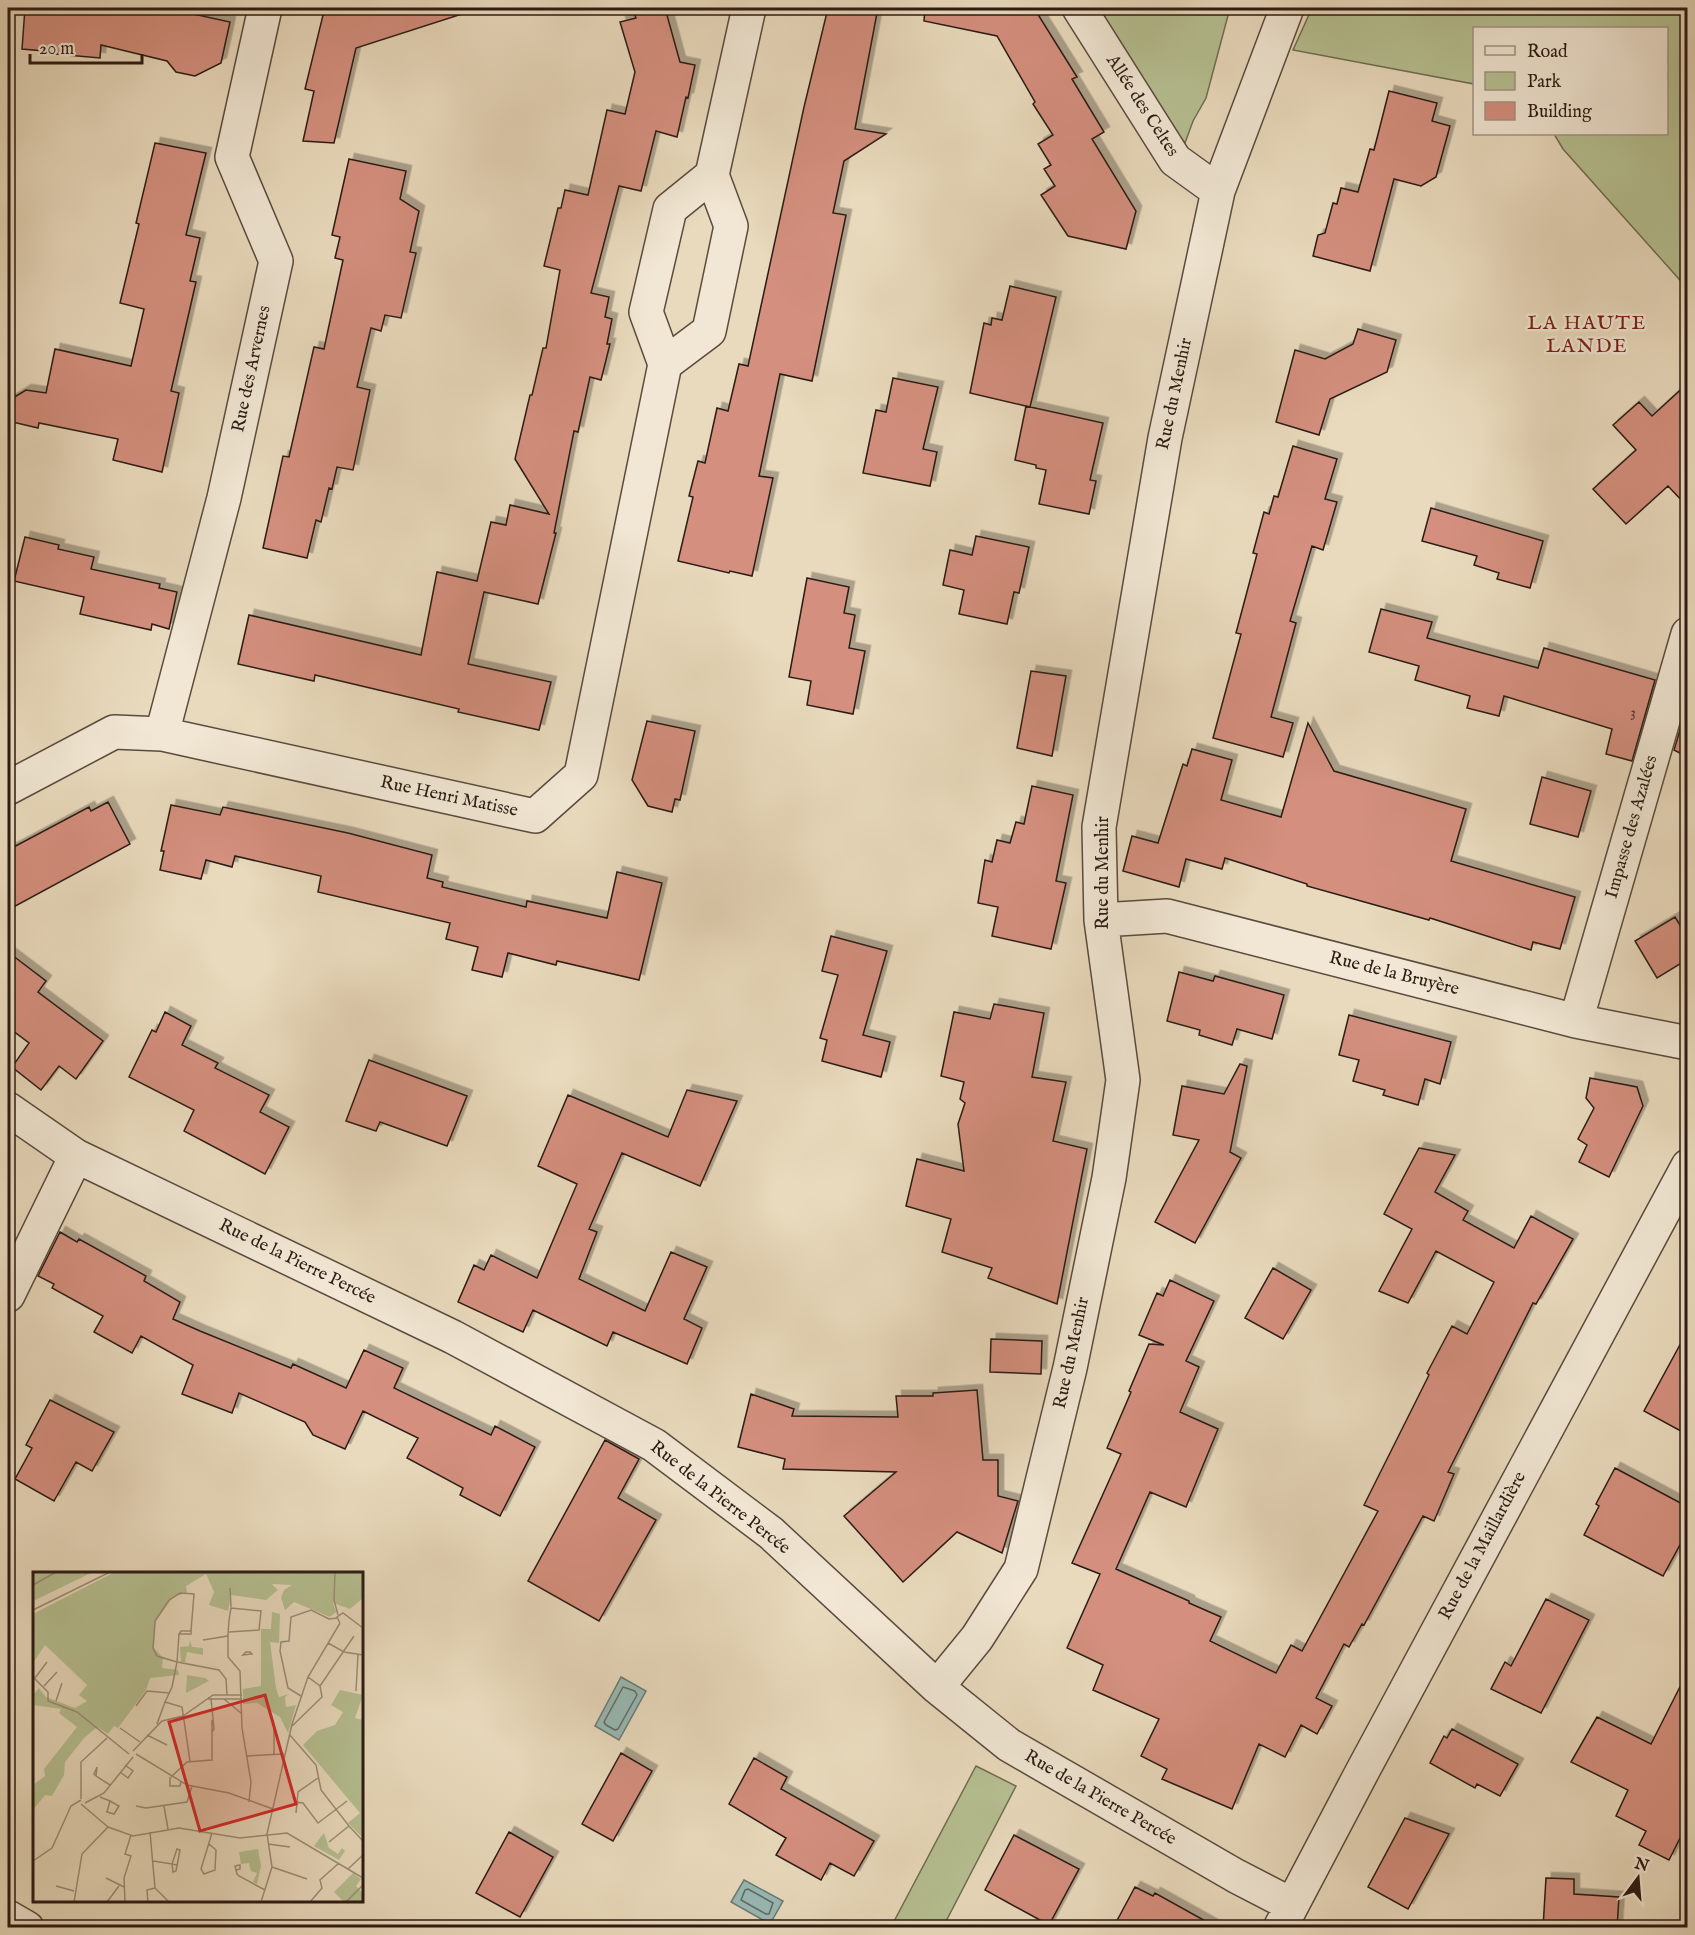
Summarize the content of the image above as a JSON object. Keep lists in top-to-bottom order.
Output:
{
  "streets": {
    "street": [
      "Allée des Celtes",
      "Rue des Arvernes",
      "Rue du Menhir",
      "Rue Henri Matisse",
      "Impasse des Azalées",
      "Rue de la Bruyère",
      "Rue de la Pierre Percée",
      "Rue de la Maillardière"
    ]
  },
  "crossings": [
    ["Allée des Celtes", "Rue du Menhir"],
    ["Rue des Arvernes", "Rue Henri Matisse"],
    ["Rue du Menhir", "Rue de la Bruyère"],
    ["Rue du Menhir", "Rue de la Pierre Percée"],
    ["Impasse des Azalées", "Rue de la Bruyère"],
    ["Rue de la Pierre Percée", "Rue de la Maillardière"]
  ],
  "districts": ["LA HAUTE LANDE"],
  "house_numbers": ["3"],
  "legend": ["Road", "Park", "Building"],
  "scale_bar": "20 m",
  "north": "top"
}
